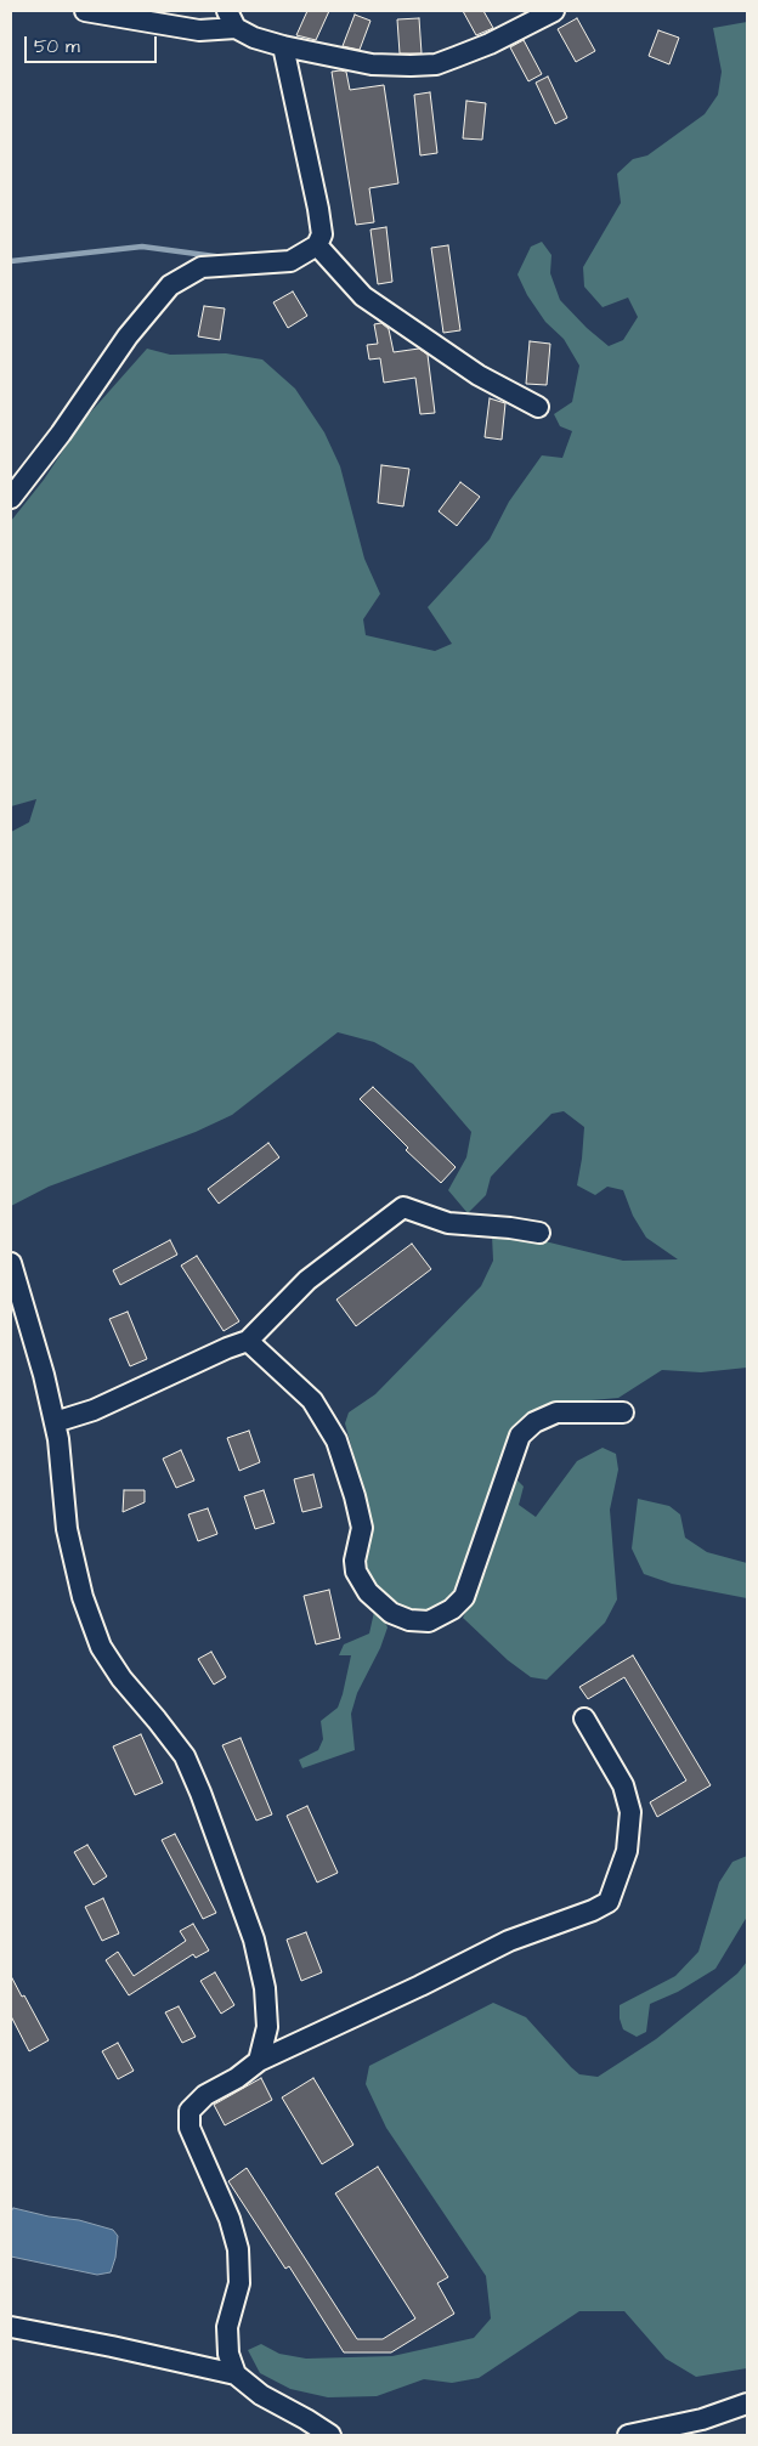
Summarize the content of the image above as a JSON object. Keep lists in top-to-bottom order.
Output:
{
  "scale_bar": "50 m"
}
